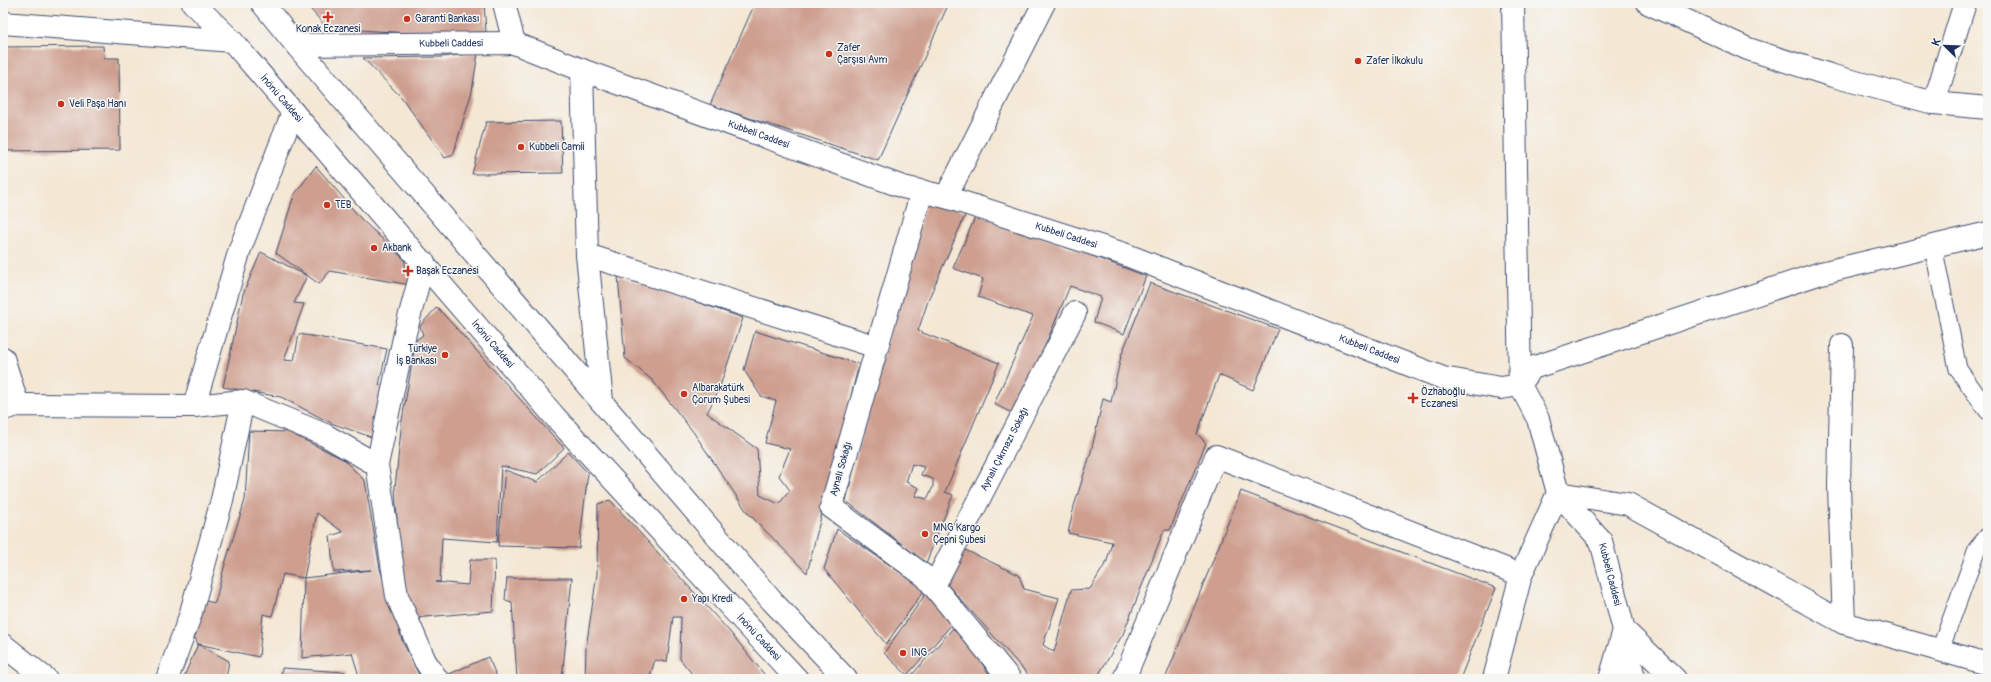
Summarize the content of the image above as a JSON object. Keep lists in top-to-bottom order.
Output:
{
  "streets": {
    "street": [
      "Kubbeli Caddesi",
      "İnönü Caddesi",
      "Aynalı Çıkmazı Sokağı",
      "Aynalı Sokağı"
    ]
  },
  "crossings": [
    ["Kubbeli Caddesi", "Aynalı Sokağı"],
    ["Aynalı Çıkmazı Sokağı", "Aynalı Sokağı"]
  ],
  "places": {
    "health": ["Konak Eczanesi", "Başak Eczanesi", "Özhaboğlu Eczanesi"],
    "other": [
      "Garanti Bankası",
      "Zafer Çarşısı Avm",
      "Zafer İlkokulu",
      "Veli Paşa Hanı",
      "Kubbeli Camii",
      "TEB",
      "Akbank",
      "Türkiye İş Bankası",
      "Albarakatürk Çorum Şubesi",
      "MNG Kargo Çepni Şubesi",
      "Yapı Kredi",
      "ING"
    ]
  },
  "north": "top left"
}
